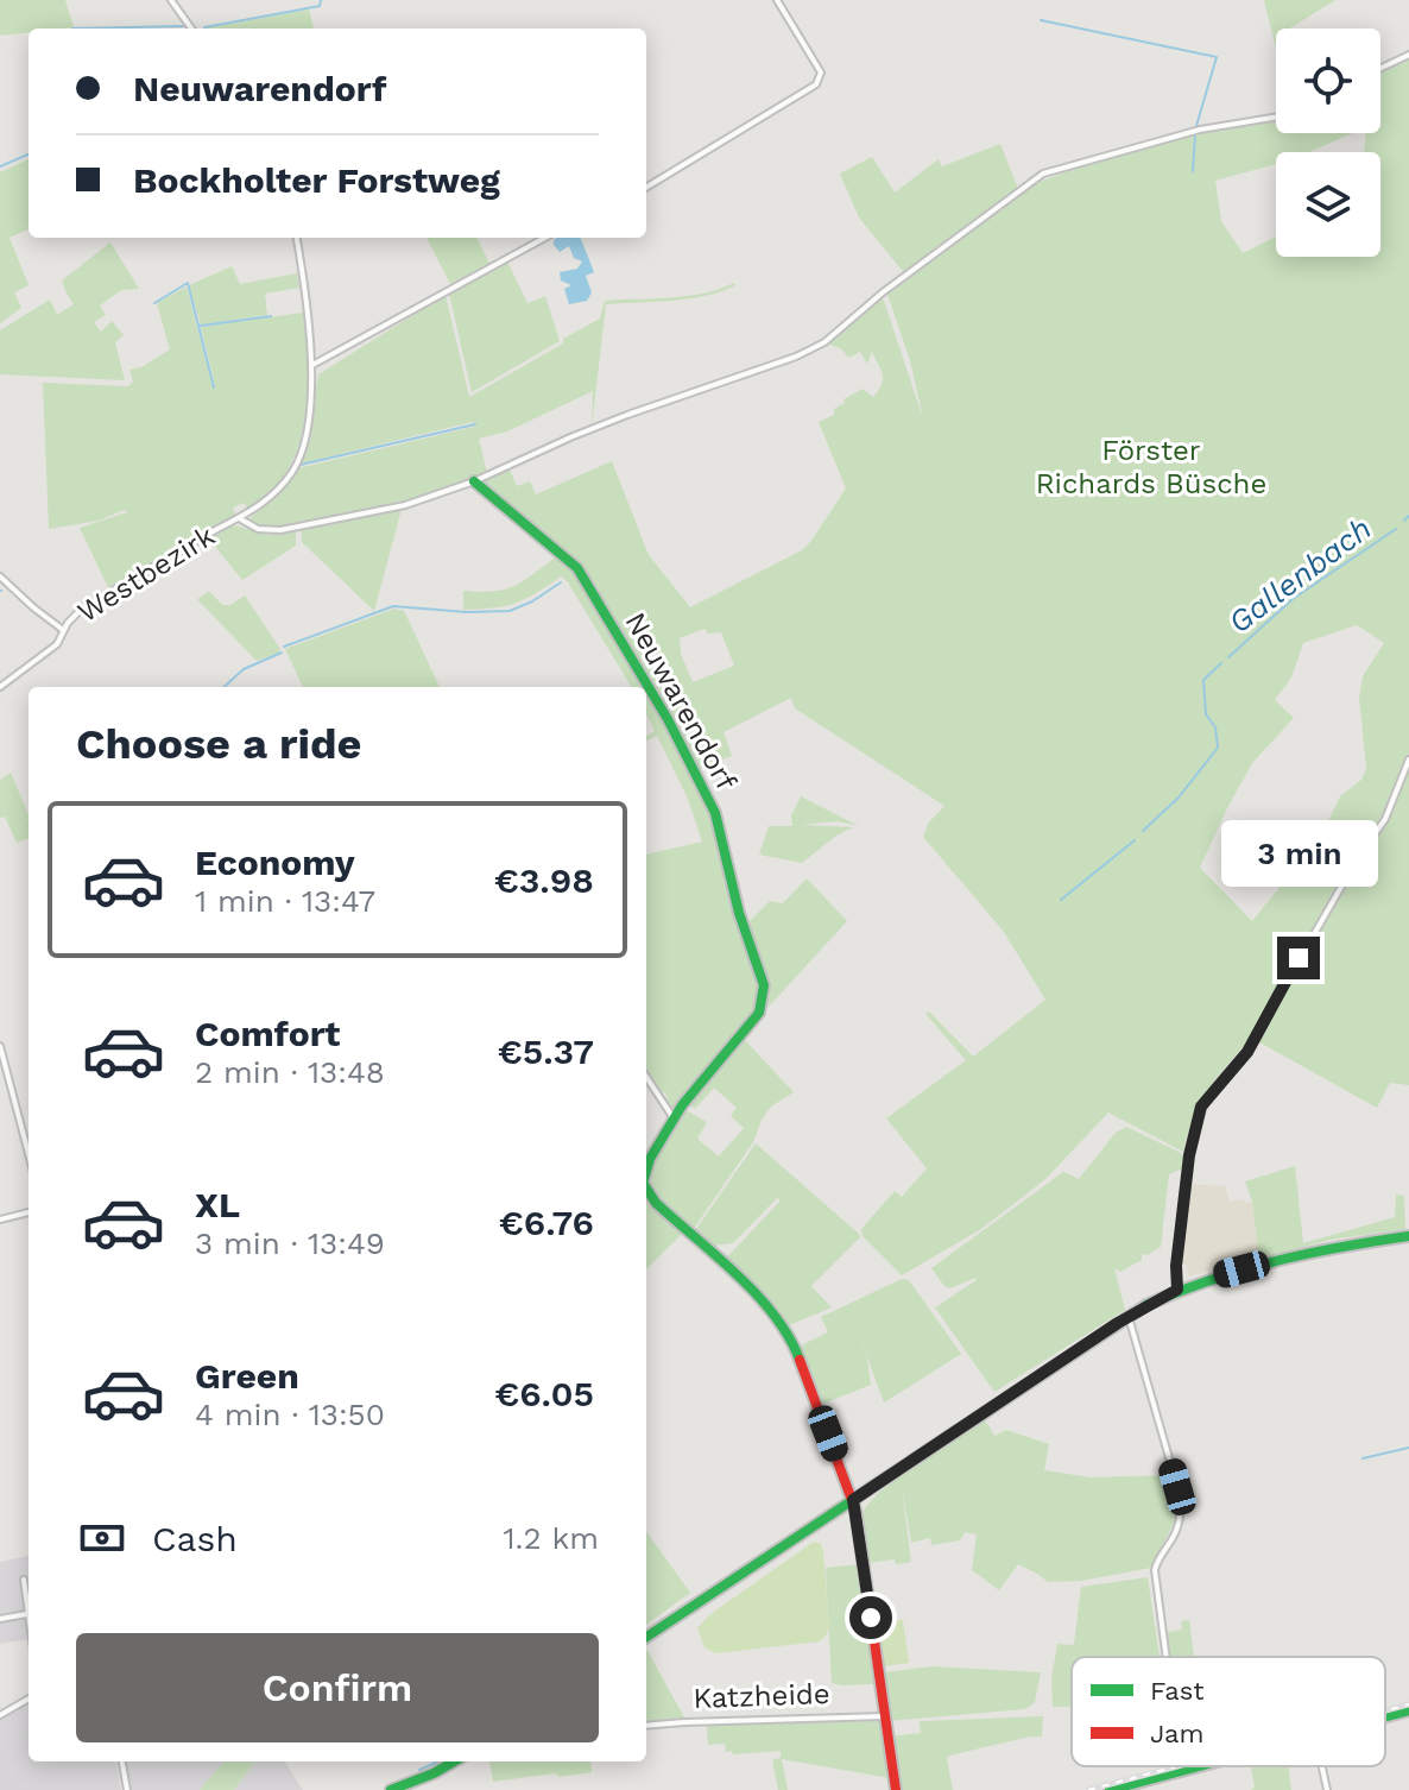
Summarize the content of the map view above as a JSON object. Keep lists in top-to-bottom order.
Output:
{
  "streets": {
    "street": ["Westbezirk", "Neuwarendorf", "Katzheide"]
  },
  "crossings": [
    ["Neuwarendorf", "Katzheide"]
  ],
  "water": ["Gallenbach"],
  "parks": ["Förster Richards Büsche"],
  "legend": ["Fast", "Jam"],
  "page": {
    "banner": ["Neuwarendorf", "Bockholter Forstweg"],
    "heading": "Choose a ride",
    "list": [
      {
        "name": "Economy",
        "note": "1 min · 13:47",
        "value": "€3.98"
      },
      {
        "name": "Comfort",
        "note": "2 min · 13:48",
        "value": "€5.37"
      },
      {
        "name": "XL",
        "note": "3 min · 13:49",
        "value": "€6.76"
      },
      {
        "name": "Green",
        "note": "4 min · 13:50",
        "value": "€6.05"
      }
    ],
    "bubble": "3 min",
    "pay": ["Cash", "1.2 km"],
    "buttons": "Confirm"
  }
}
